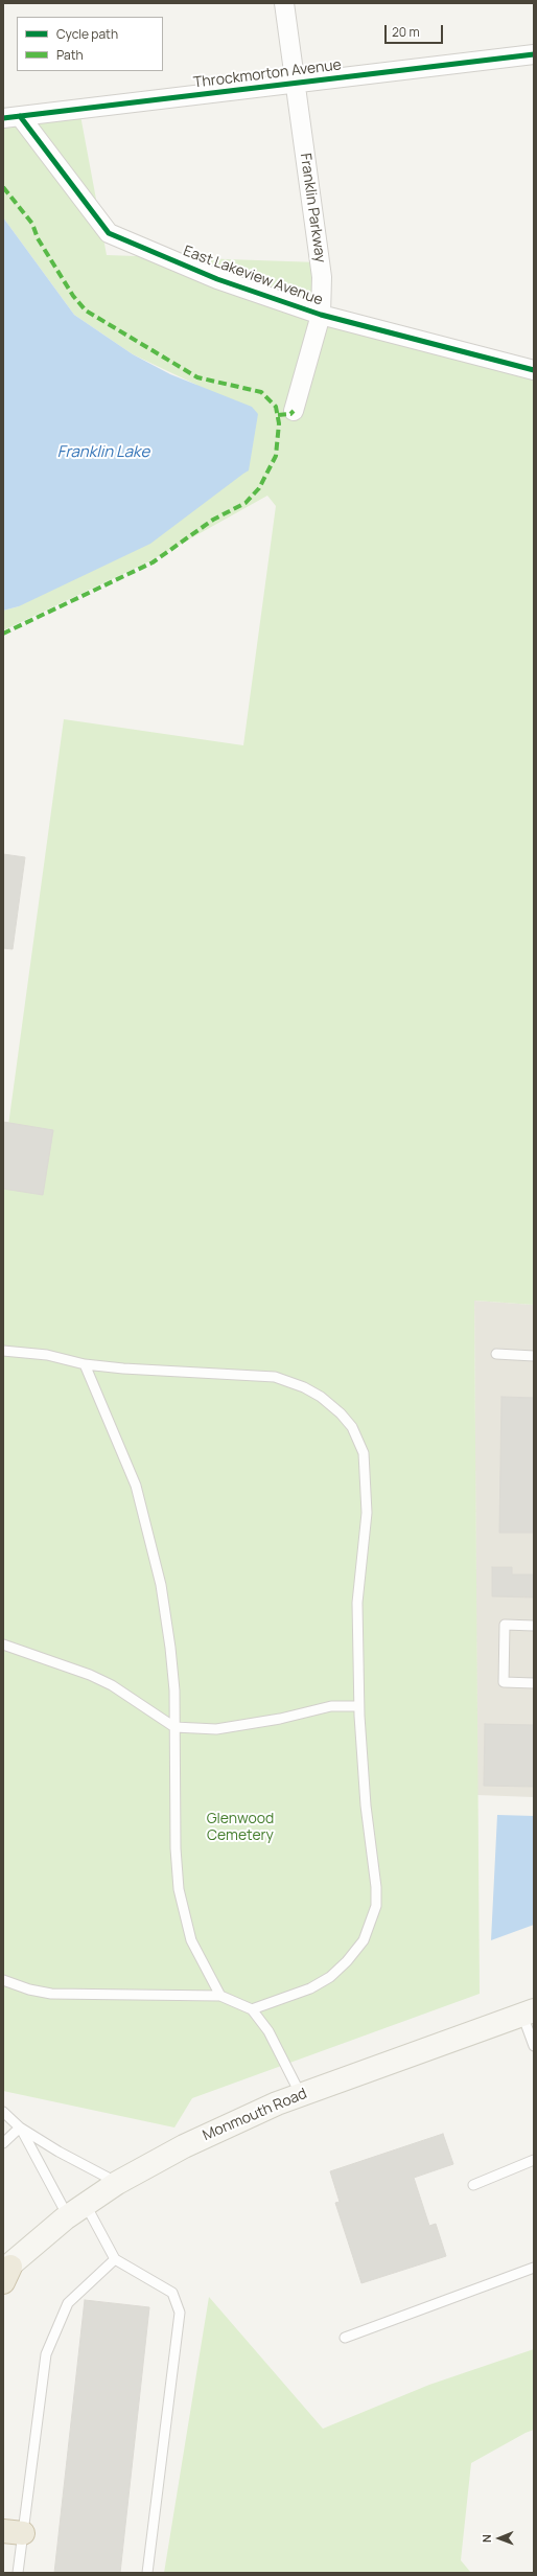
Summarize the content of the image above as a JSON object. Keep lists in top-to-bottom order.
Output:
{
  "streets": {
    "main road": ["Monmouth Road"],
    "street": ["Throckmorton Avenue", "Franklin Parkway", "East Lakeview Avenue"]
  },
  "crossings": [
    ["Throckmorton Avenue", "Franklin Parkway"],
    ["Throckmorton Avenue", "East Lakeview Avenue"],
    ["Franklin Parkway", "East Lakeview Avenue"]
  ],
  "water": ["Franklin Lake"],
  "parks": ["Glenwood Cemetery"],
  "legend": ["Cycle path", "Path"],
  "scale_bar": "20 m",
  "north": "left"
}
